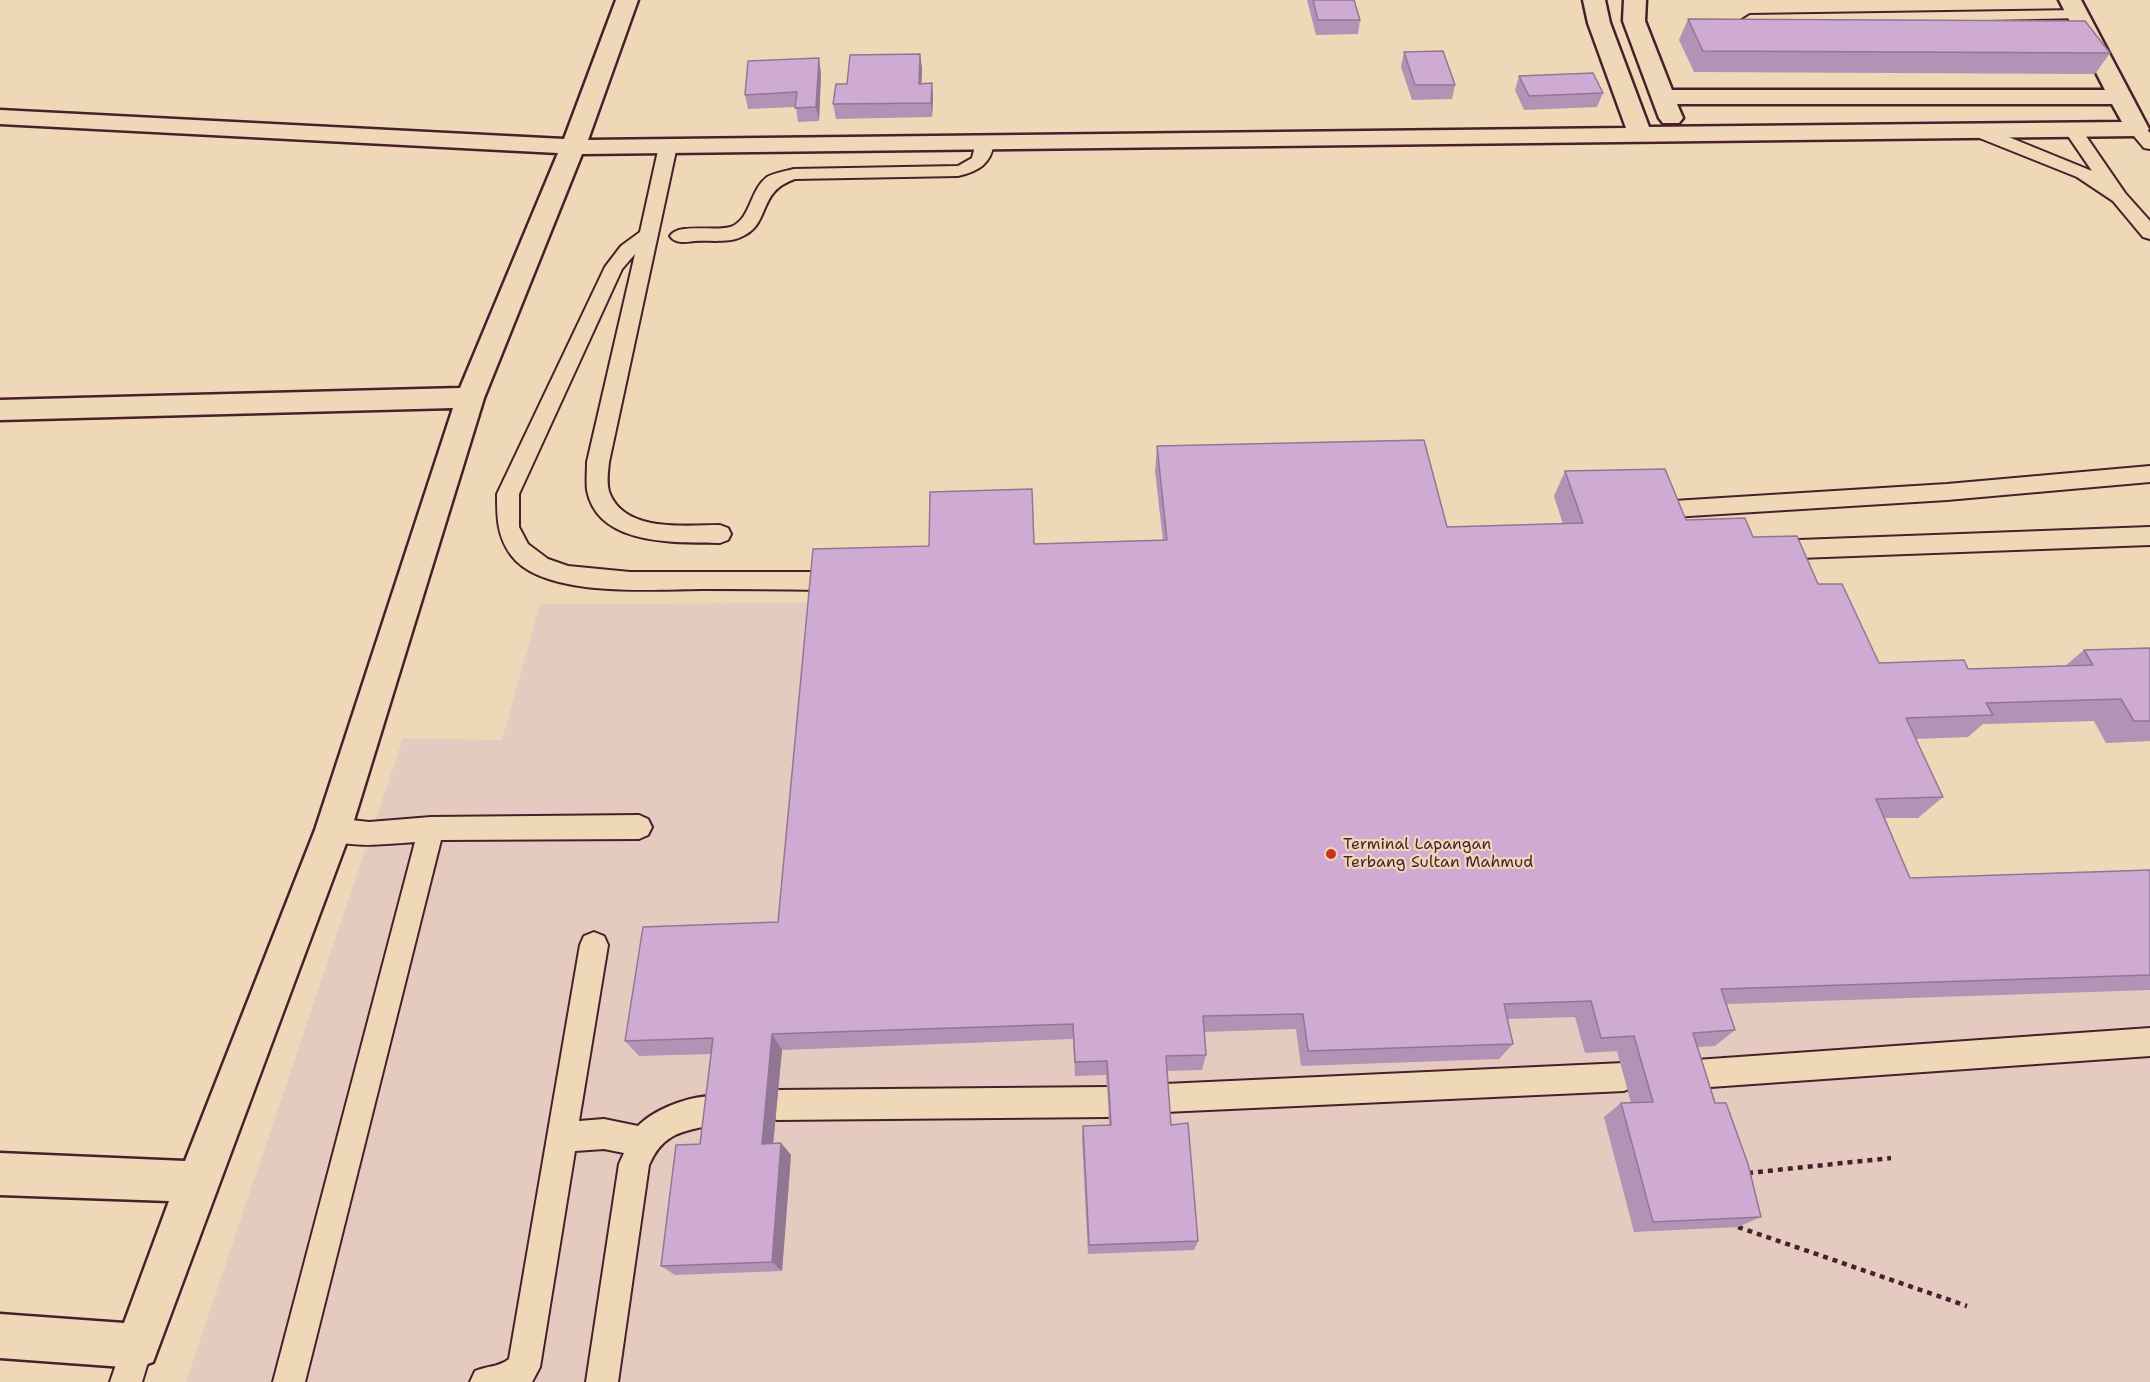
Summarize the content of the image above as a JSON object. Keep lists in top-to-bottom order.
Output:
{
  "places": ["Terminal Lapangan Terbang Sultan Mahmud"]
}
